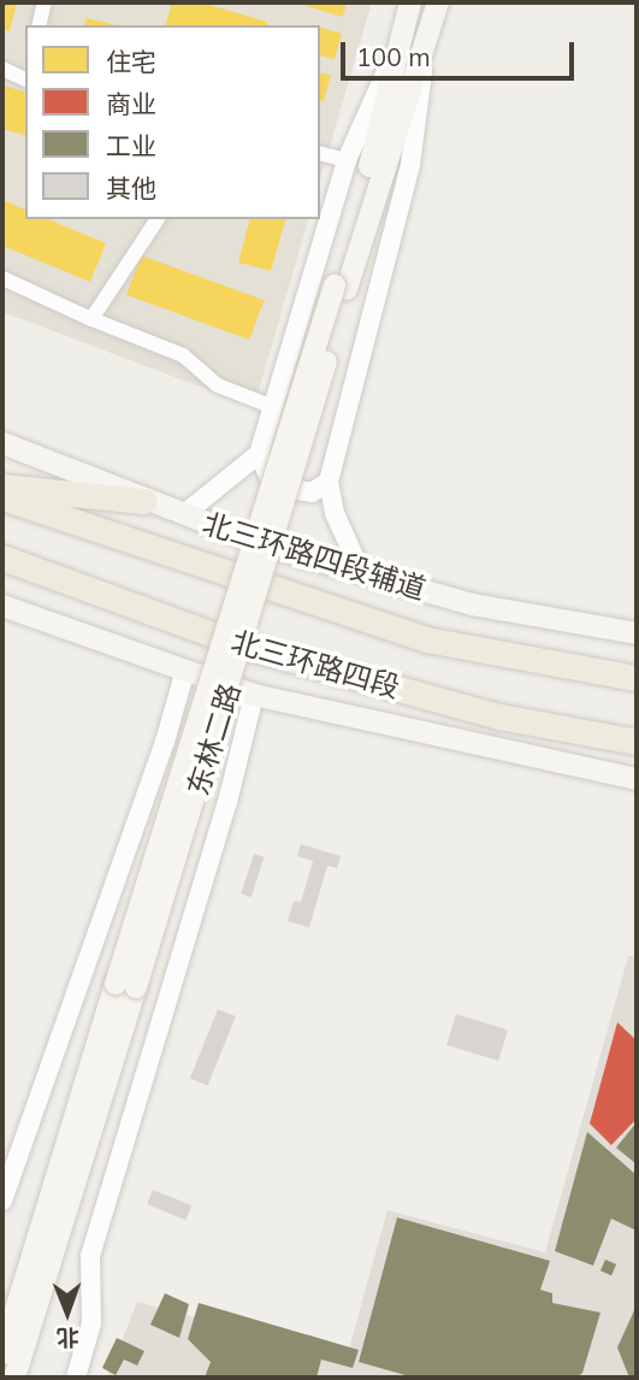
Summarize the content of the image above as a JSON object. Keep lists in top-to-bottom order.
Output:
{
  "streets": {
    "highway": ["北三环路四段"],
    "main road": ["北三环路四段辅道", "东林二路"]
  },
  "legend": [
    "住宅",
    "商业",
    "工业",
    "其他"
  ],
  "scale_bar": "100 m",
  "north": "bottom"
}
